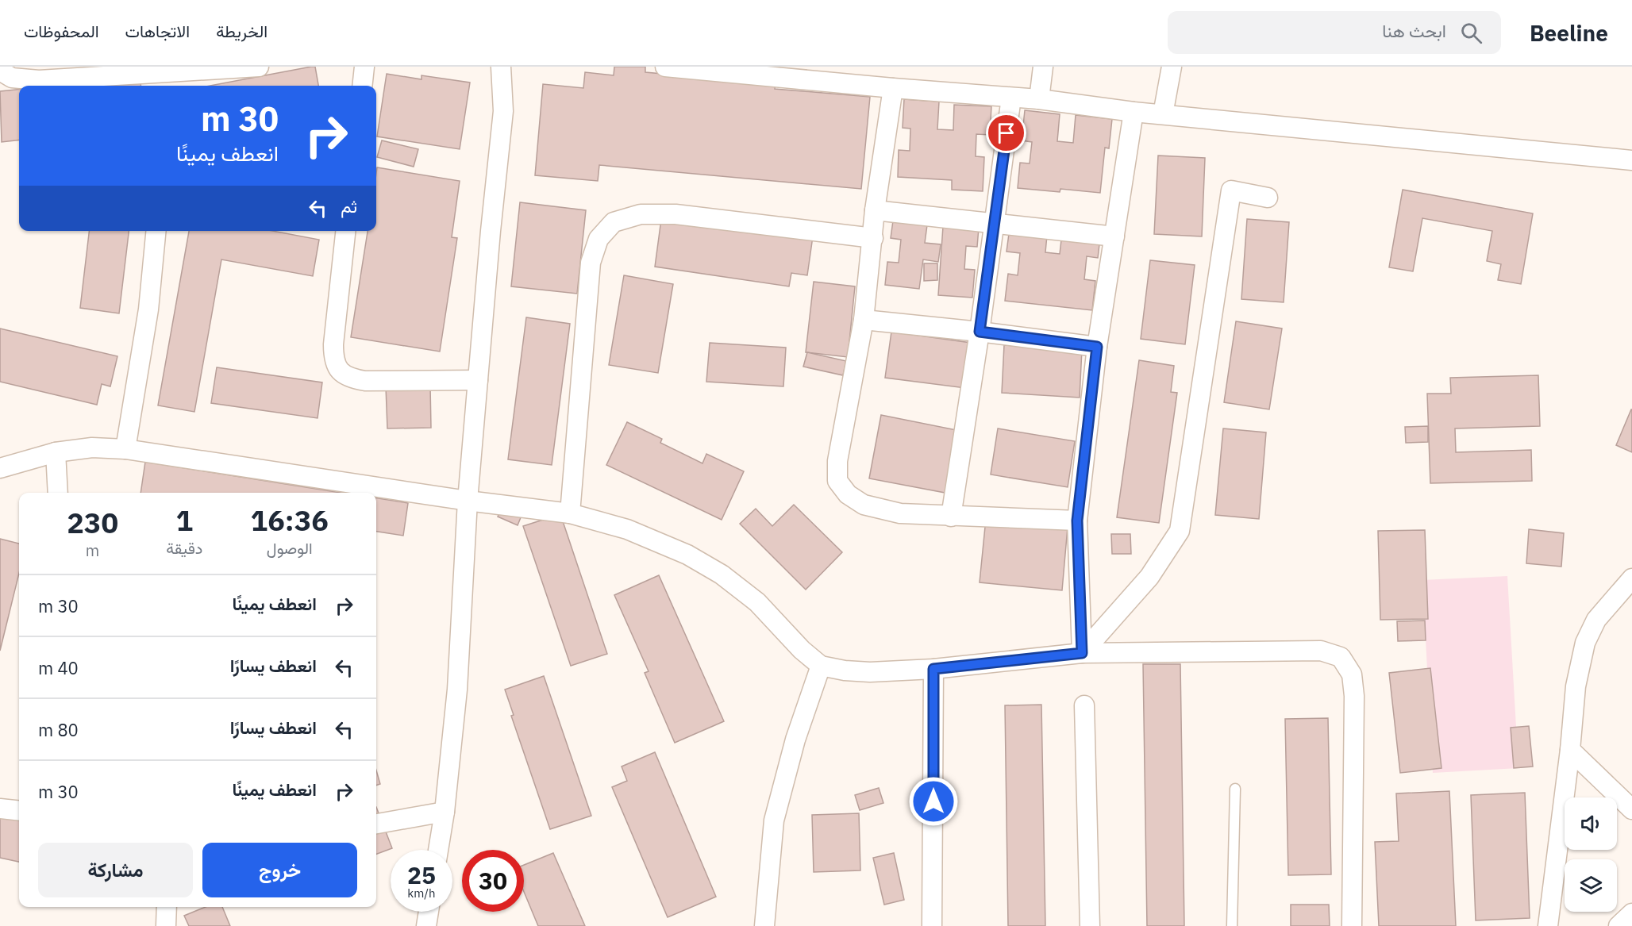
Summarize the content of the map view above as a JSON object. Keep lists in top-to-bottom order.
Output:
{
  "page": {
    "header": "Beeline",
    "search": "ابحث هنا",
    "nav": ["الخريطة", "الاتجاهات", "المحفوظات"],
    "turn": ["30 m", "انعطف يمينًا"],
    "then": "ثم",
    "eta": [
      "16:36",
      "الوصول",
      "1",
      "دقيقة",
      "230",
      "m"
    ],
    "list": [
      {
        "name": "انعطف يمينًا",
        "value": "30 m"
      },
      {
        "name": "انعطف يسارًا",
        "value": "40 m"
      },
      {
        "name": "انعطف يسارًا",
        "value": "80 m"
      },
      {
        "name": "انعطف يمينًا",
        "value": "30 m"
      }
    ],
    "buttons": ["خروج", "مشاركة"],
    "speed": "25 km/h",
    "limit": "30"
  }
}
